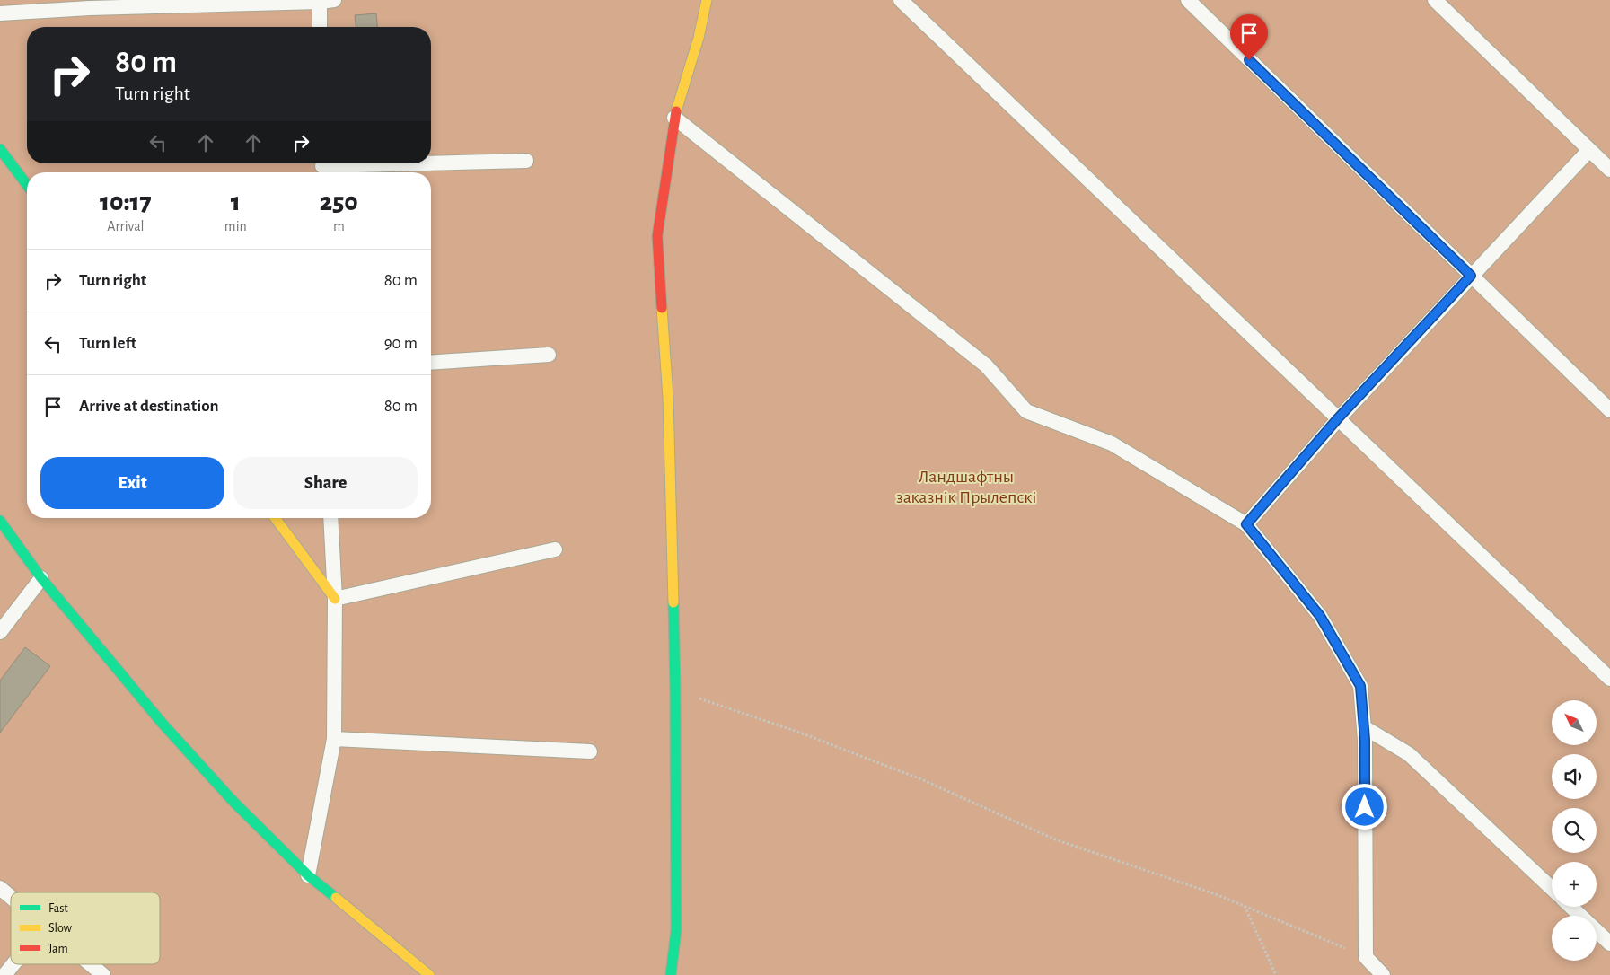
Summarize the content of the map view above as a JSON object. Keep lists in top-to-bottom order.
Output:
{
  "parks": ["Ландшафтны заказнік Прылепскі"],
  "legend": ["Fast", "Slow", "Jam"],
  "north": "top left",
  "page": {
    "turn": ["80 m", "Turn right"],
    "eta": [
      "10:17",
      "Arrival",
      "1",
      "min",
      "250",
      "m"
    ],
    "list": [
      {
        "name": "Turn right",
        "value": "80 m"
      },
      {
        "name": "Turn left",
        "value": "90 m"
      },
      {
        "name": "Arrive at destination",
        "value": "80 m"
      }
    ],
    "buttons": ["Exit", "Share"],
    "map_buttons": ["+", "−"]
  }
}
